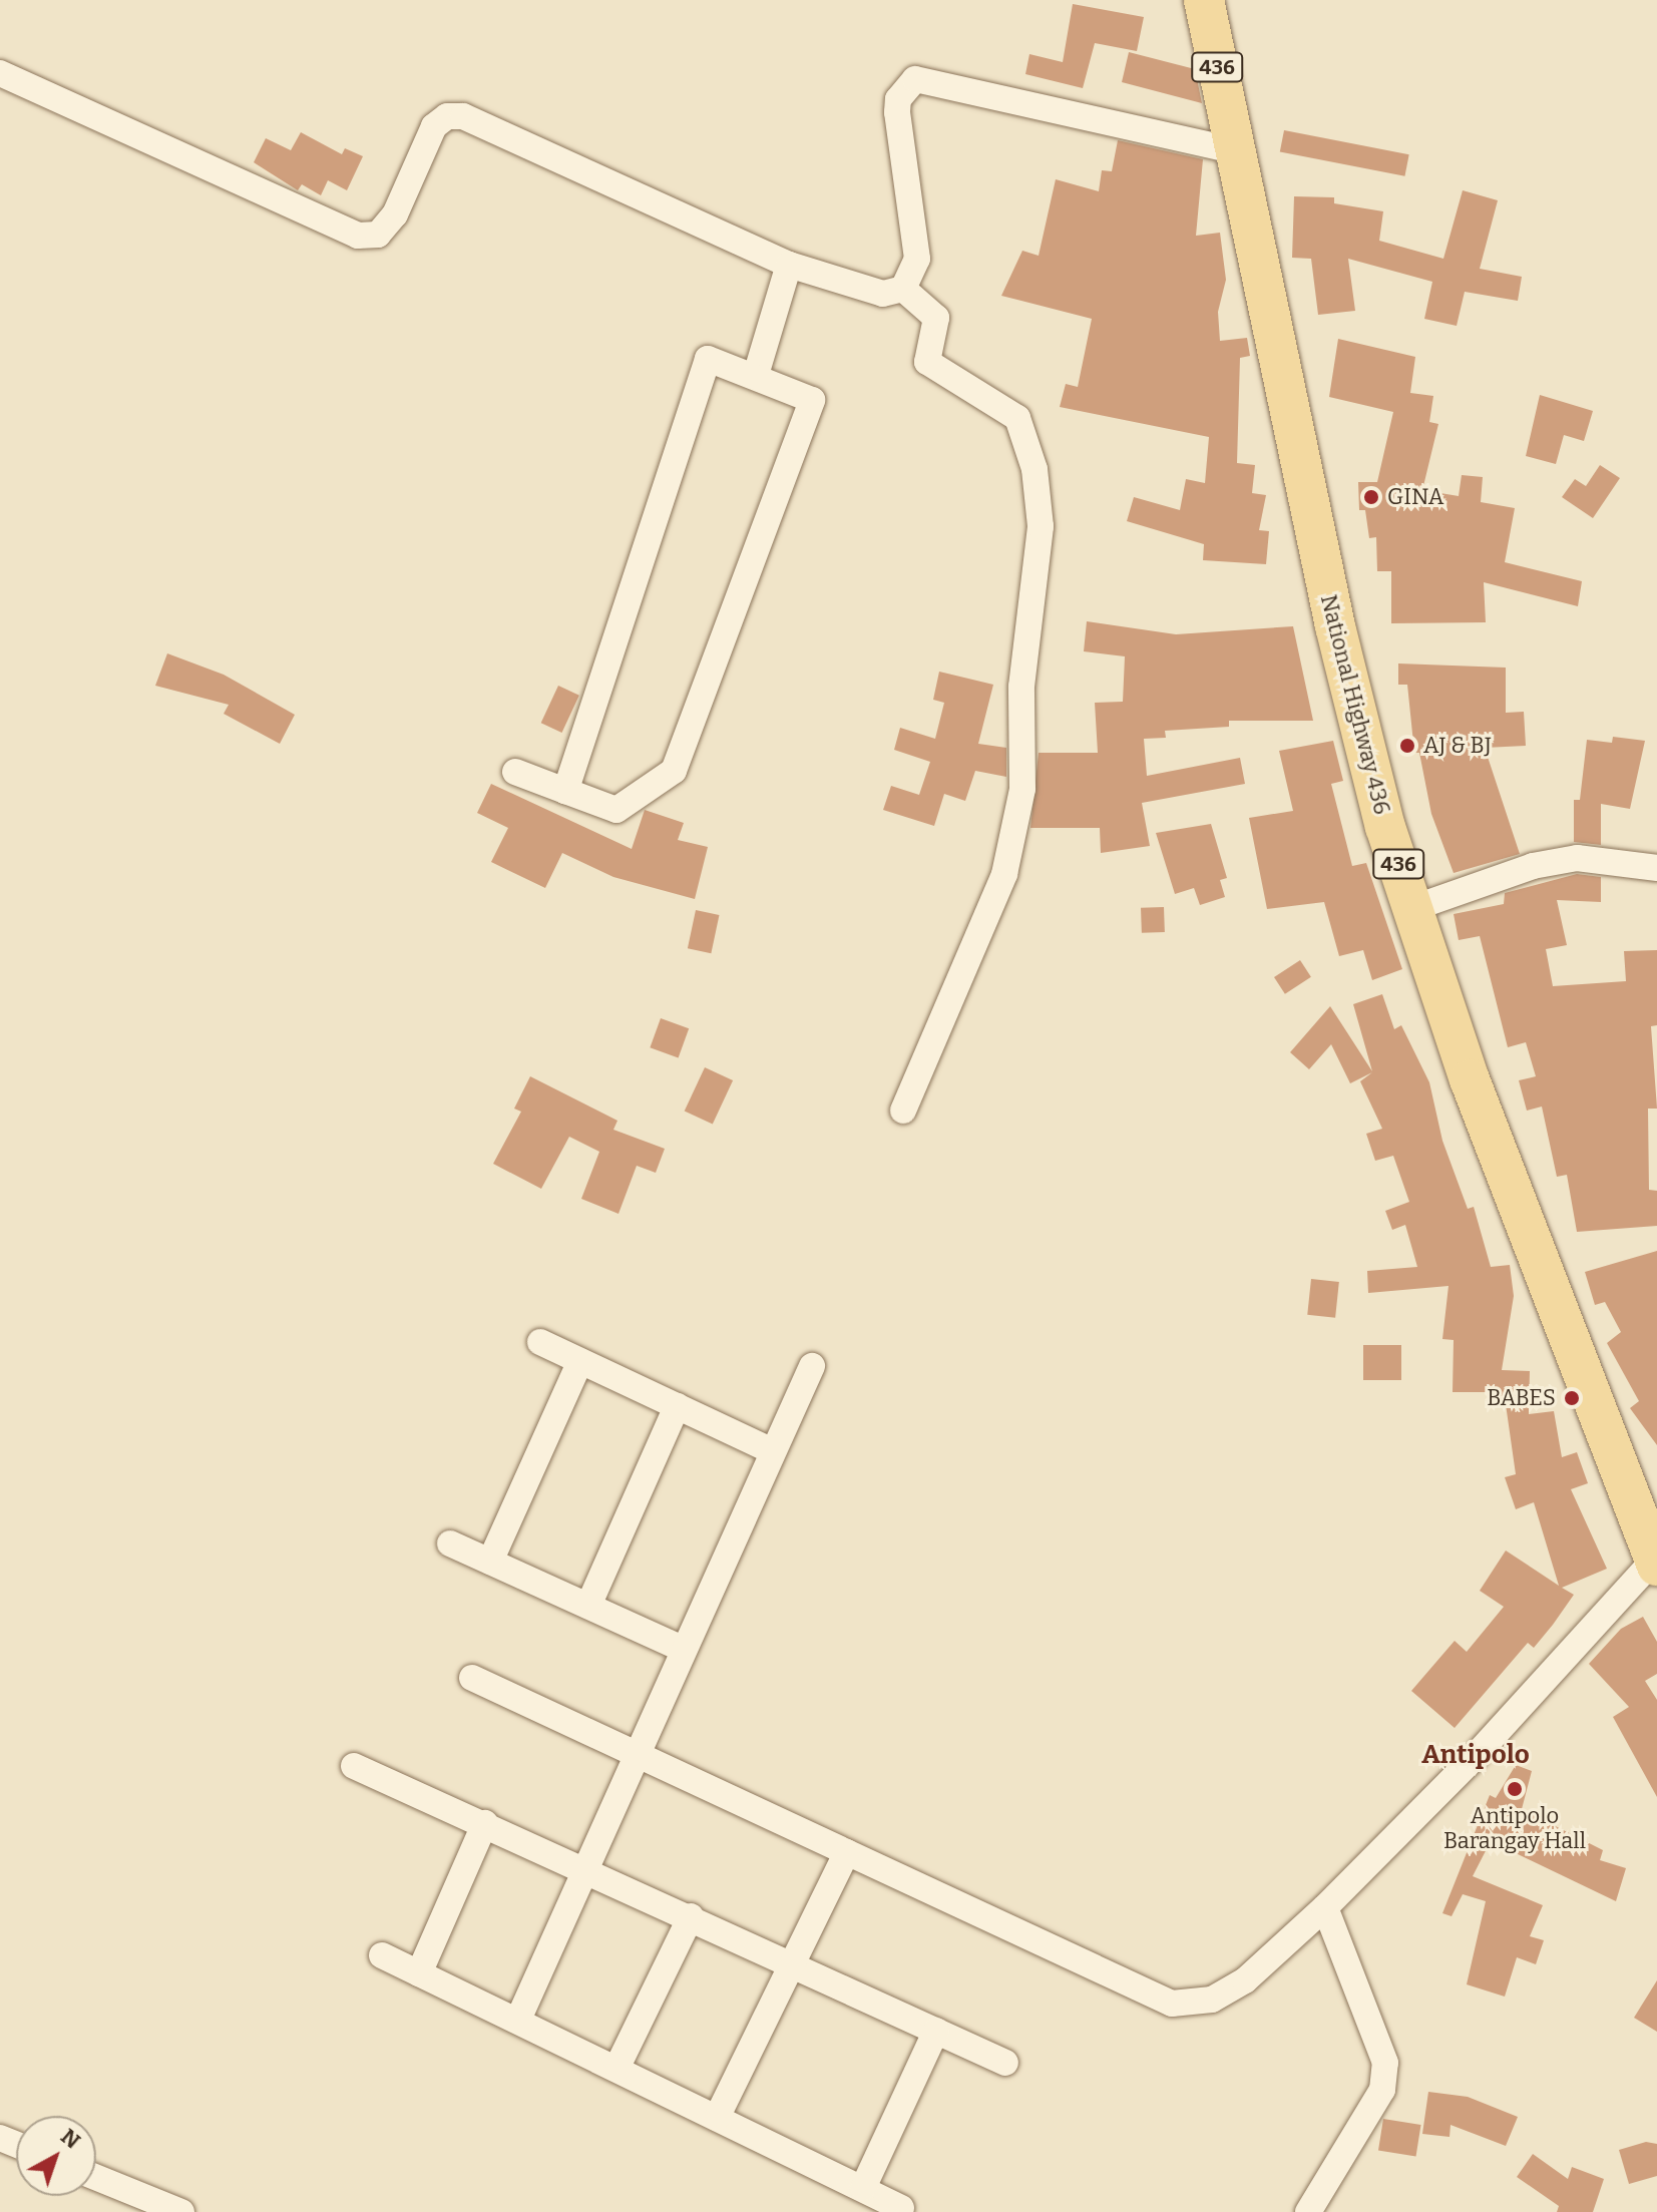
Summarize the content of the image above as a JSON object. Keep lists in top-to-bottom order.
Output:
{
  "streets": {
    "main road": ["436", "National Highway 436"]
  },
  "districts": ["Antipolo"],
  "places": [
    "GINA",
    "AJ & BJ",
    "BABES",
    "Antipolo Barangay Hall"
  ],
  "north": "top right"
}
